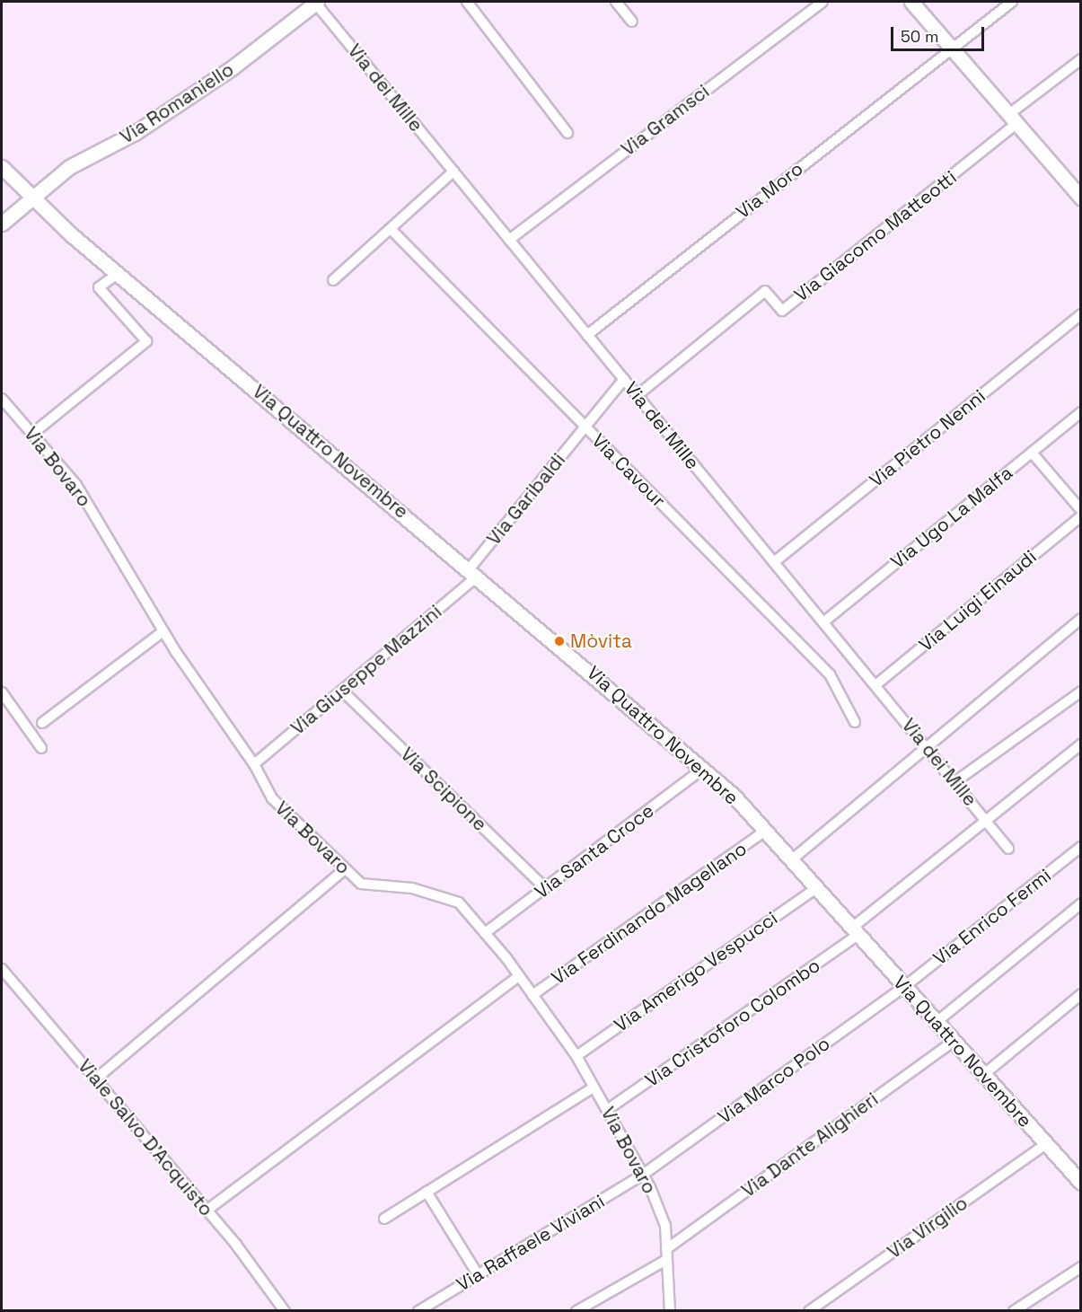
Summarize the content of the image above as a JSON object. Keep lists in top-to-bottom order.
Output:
{
  "streets": {
    "street": [
      "Via dei Mille",
      "Via Romaniello",
      "Via Gramsci",
      "Via Moro",
      "Via Giacomo Matteotti",
      "Via Pietro Nenni",
      "Via Quattro Novembre",
      "Via Bovaro",
      "Via Cavour",
      "Via Garibaldi",
      "Via Ugo La Malfa",
      "Via Luigi Einaudi",
      "Via Giuseppe Mazzini",
      "Via Scipione",
      "Via Santa Croce",
      "Via Ferdinando Magellano",
      "Via Enrico Fermi",
      "Via Amerigo Vespucci",
      "Via Cristoforo Colombo",
      "Via Marco Polo",
      "Viale Salvo D'Acquisto",
      "Via Dante Alighieri",
      "Via Virgilio",
      "Via Raffaele Viviani"
    ]
  },
  "crossings": [
    ["Via dei Mille", "Via Romaniello"],
    ["Via dei Mille", "Via Gramsci"],
    ["Via dei Mille", "Via Moro"],
    ["Via dei Mille", "Via Giacomo Matteotti"],
    ["Via dei Mille", "Via Pietro Nenni"],
    ["Via dei Mille", "Via Garibaldi"],
    ["Via dei Mille", "Via Ugo La Malfa"],
    ["Via dei Mille", "Via Luigi Einaudi"],
    ["Via dei Mille", "Via Cristoforo Colombo"],
    ["Via Romaniello", "Via Quattro Novembre"],
    ["Via Quattro Novembre", "Via Garibaldi"],
    ["Via Quattro Novembre", "Via Giuseppe Mazzini"],
    ["Via Quattro Novembre", "Via Santa Croce"],
    ["Via Quattro Novembre", "Via Ferdinando Magellano"],
    ["Via Quattro Novembre", "Via Enrico Fermi"],
    ["Via Quattro Novembre", "Via Amerigo Vespucci"],
    ["Via Quattro Novembre", "Via Cristoforo Colombo"],
    ["Via Quattro Novembre", "Via Marco Polo"],
    ["Via Quattro Novembre", "Via Dante Alighieri"],
    ["Via Quattro Novembre", "Via Virgilio"],
    ["Via Bovaro", "Via Giuseppe Mazzini"],
    ["Via Bovaro", "Via Santa Croce"],
    ["Via Bovaro", "Via Ferdinando Magellano"],
    ["Via Bovaro", "Via Amerigo Vespucci"],
    ["Via Bovaro", "Via Cristoforo Colombo"],
    ["Via Bovaro", "Via Marco Polo"],
    ["Via Bovaro", "Via Dante Alighieri"],
    ["Via Bovaro", "Via Raffaele Viviani"],
    ["Via Cavour", "Via Garibaldi"],
    ["Via Garibaldi", "Via Giuseppe Mazzini"],
    ["Via Giuseppe Mazzini", "Via Scipione"],
    ["Via Scipione", "Via Santa Croce"],
    ["Via Enrico Fermi", "Via Marco Polo"],
    ["Via Marco Polo", "Via Raffaele Viviani"]
  ],
  "places": ["Mòvita"],
  "scale_bar": "50 m"
}
